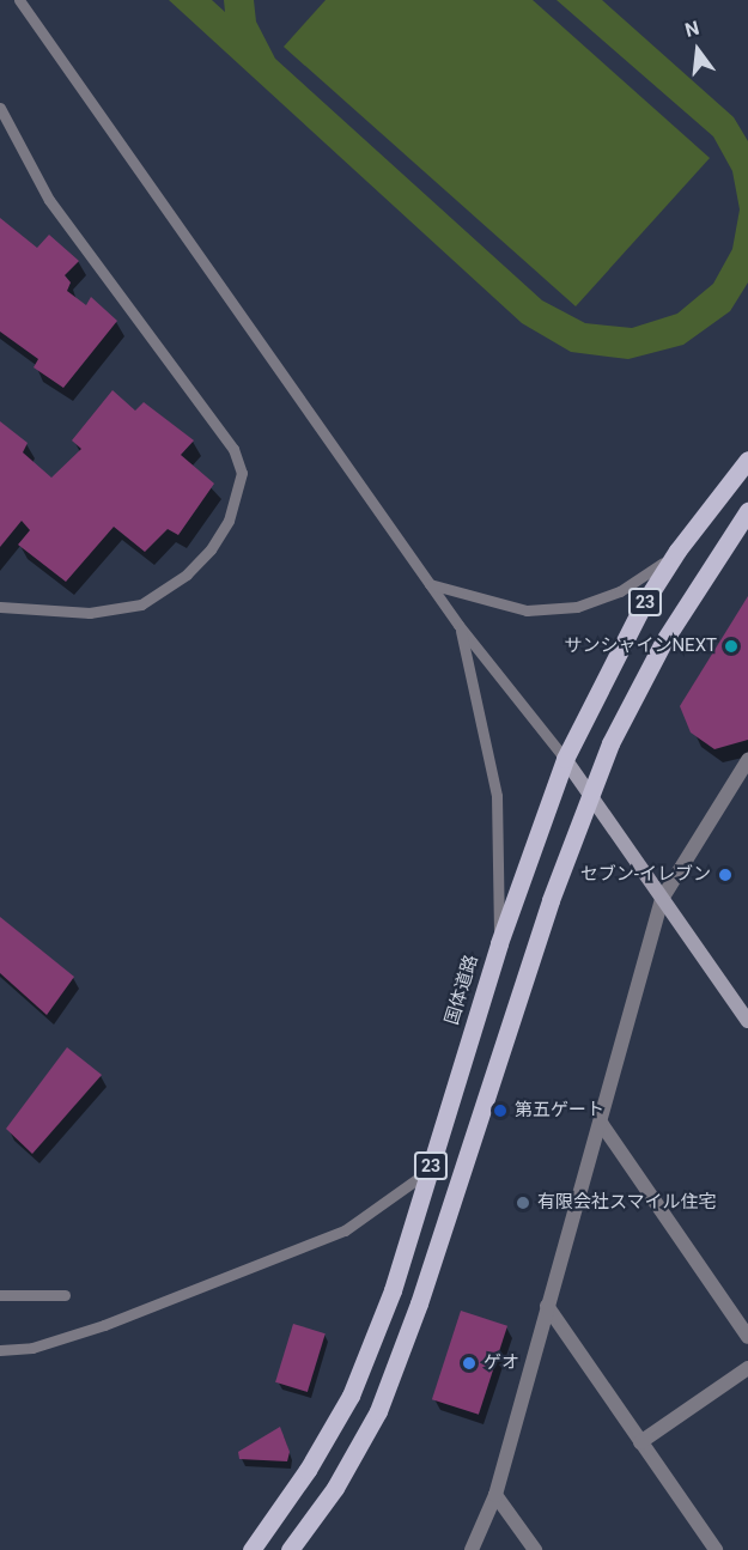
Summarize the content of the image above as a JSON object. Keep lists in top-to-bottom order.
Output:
{
  "streets": {
    "main road": ["23", "国体道路"]
  },
  "places": [
    "サンシャインNEXT",
    "セブン-イレブン",
    "第五ゲート",
    "有限会社スマイル住宅",
    "ゲオ"
  ],
  "north": "top"
}
